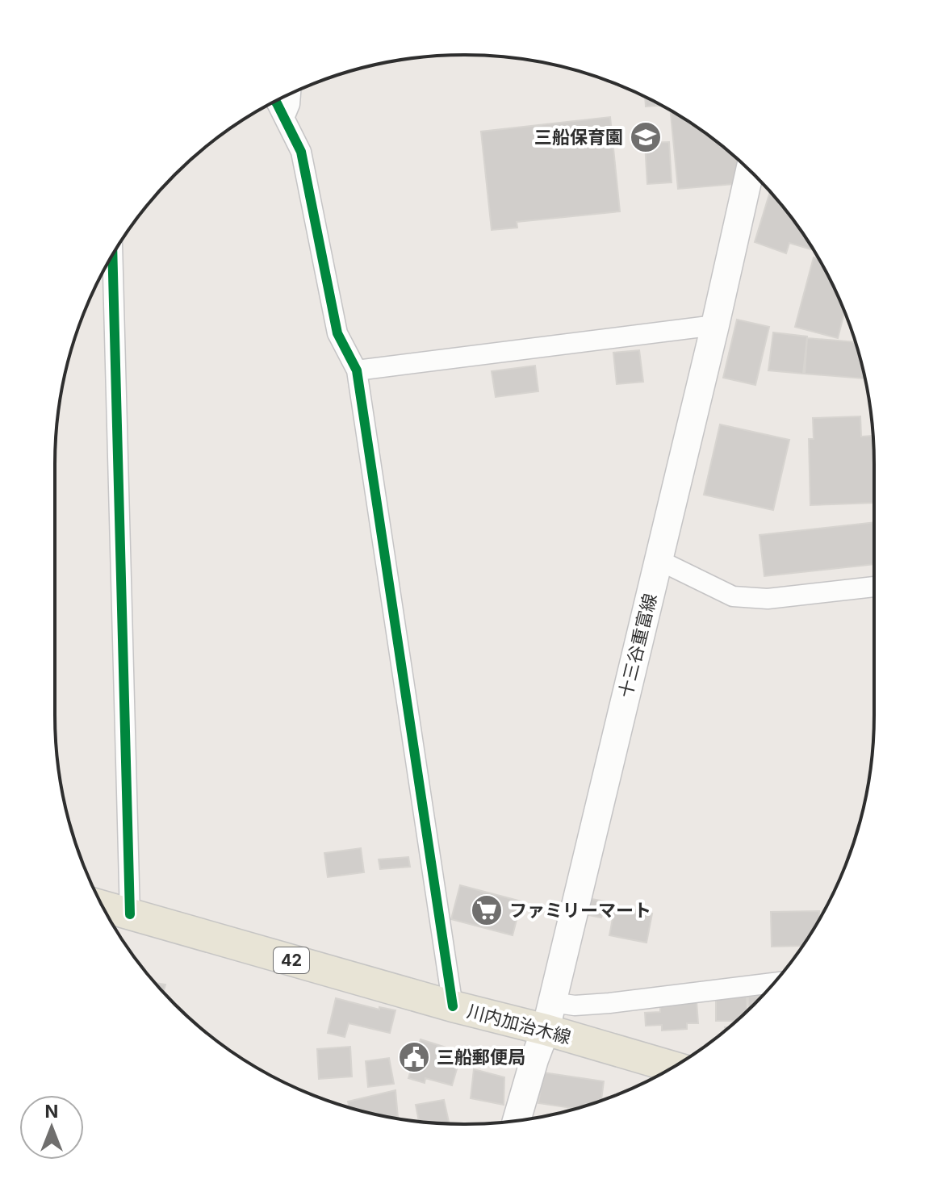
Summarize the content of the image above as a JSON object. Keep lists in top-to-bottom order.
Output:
{
  "streets": {
    "main road": ["十三谷重富線", "42", "川内加治木線"]
  },
  "crossings": [
    ["十三谷重富線", "川内加治木線"]
  ],
  "places": {
    "school or university": ["三船保育園"],
    "supermarket": ["ファミリーマート"],
    "public building": ["三船郵便局"]
  },
  "north": "top"
}
